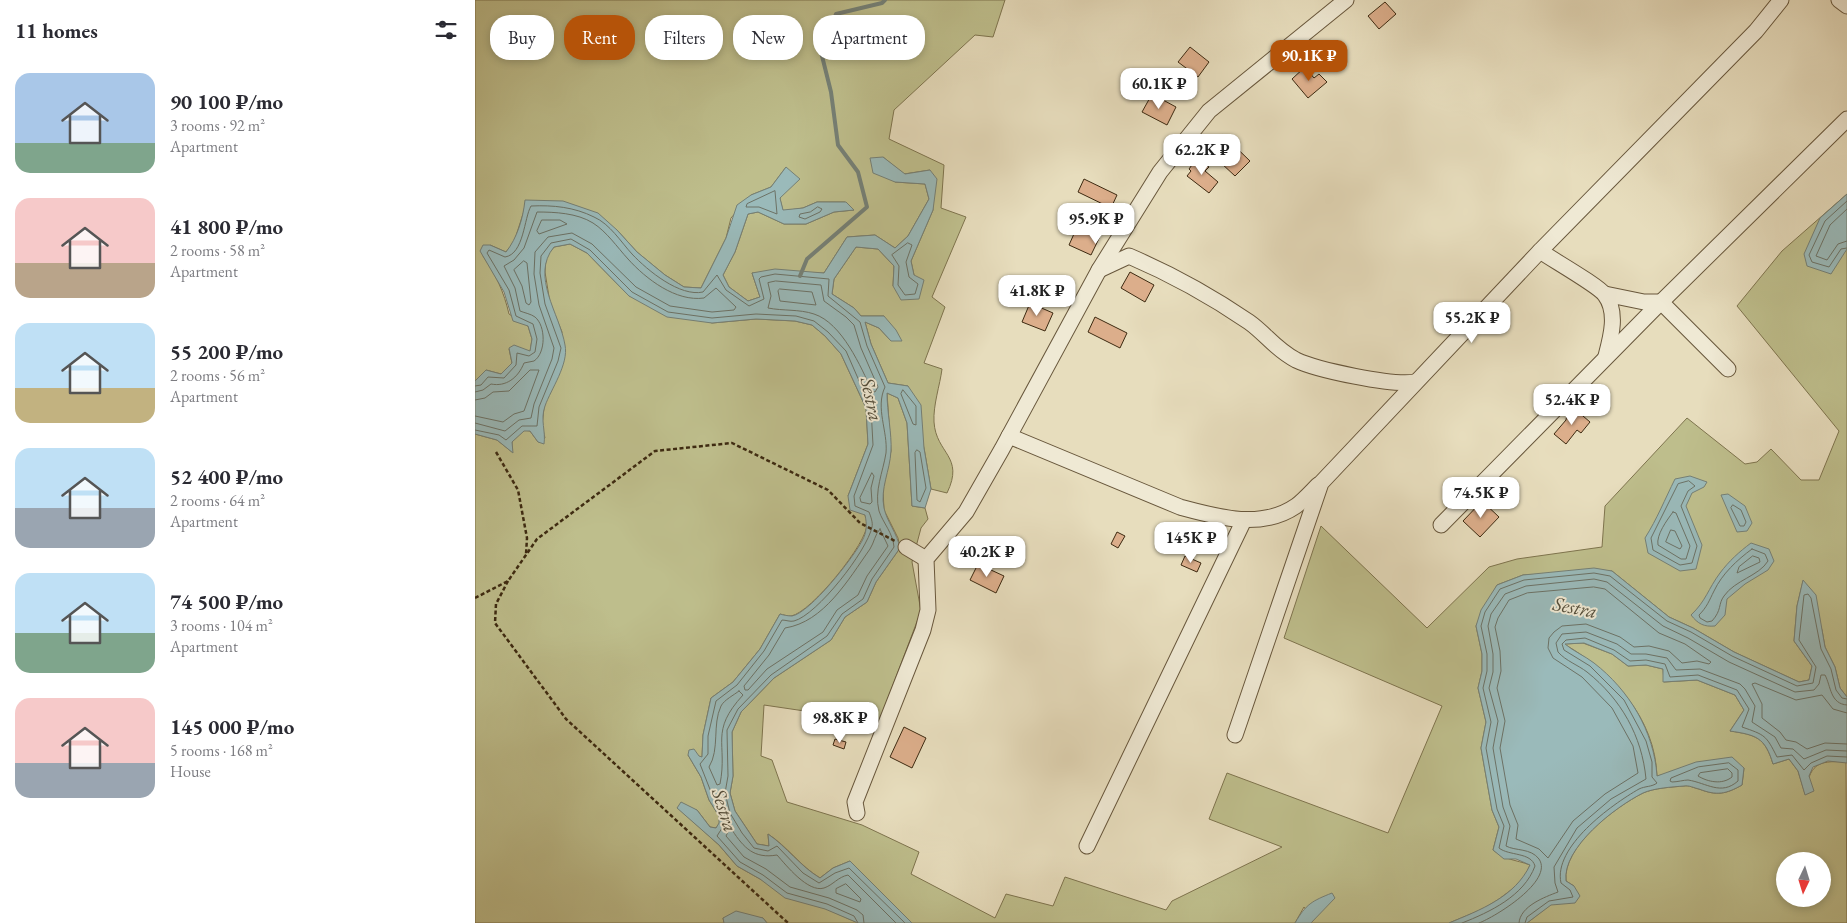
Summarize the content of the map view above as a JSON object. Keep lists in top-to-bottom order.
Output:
{
  "water": ["Sestra"],
  "north": "bottom",
  "page": {
    "heading": "11 homes",
    "chip": [
      "Buy",
      "Rent",
      "Filters",
      "New",
      "Apartment"
    ],
    "price": [
      "90.1K ₽",
      "60.1K ₽",
      "62.2K ₽",
      "95.9K ₽",
      "41.8K ₽",
      "55.2K ₽",
      "52.4K ₽",
      "74.5K ₽",
      "145K ₽",
      "40.2K ₽",
      "98.8K ₽"
    ],
    "list": [
      {
        "name": "90 100 ₽/mo",
        "note": "3 rooms · 92 m² · Apartment"
      },
      {
        "name": "41 800 ₽/mo",
        "note": "2 rooms · 58 m² · Apartment"
      },
      {
        "name": "55 200 ₽/mo",
        "note": "2 rooms · 56 m² · Apartment"
      },
      {
        "name": "52 400 ₽/mo",
        "note": "2 rooms · 64 m² · Apartment"
      },
      {
        "name": "74 500 ₽/mo",
        "note": "3 rooms · 104 m² · Apartment"
      },
      {
        "name": "145 000 ₽/mo",
        "note": "5 rooms · 168 m² · House"
      }
    ]
  }
}
